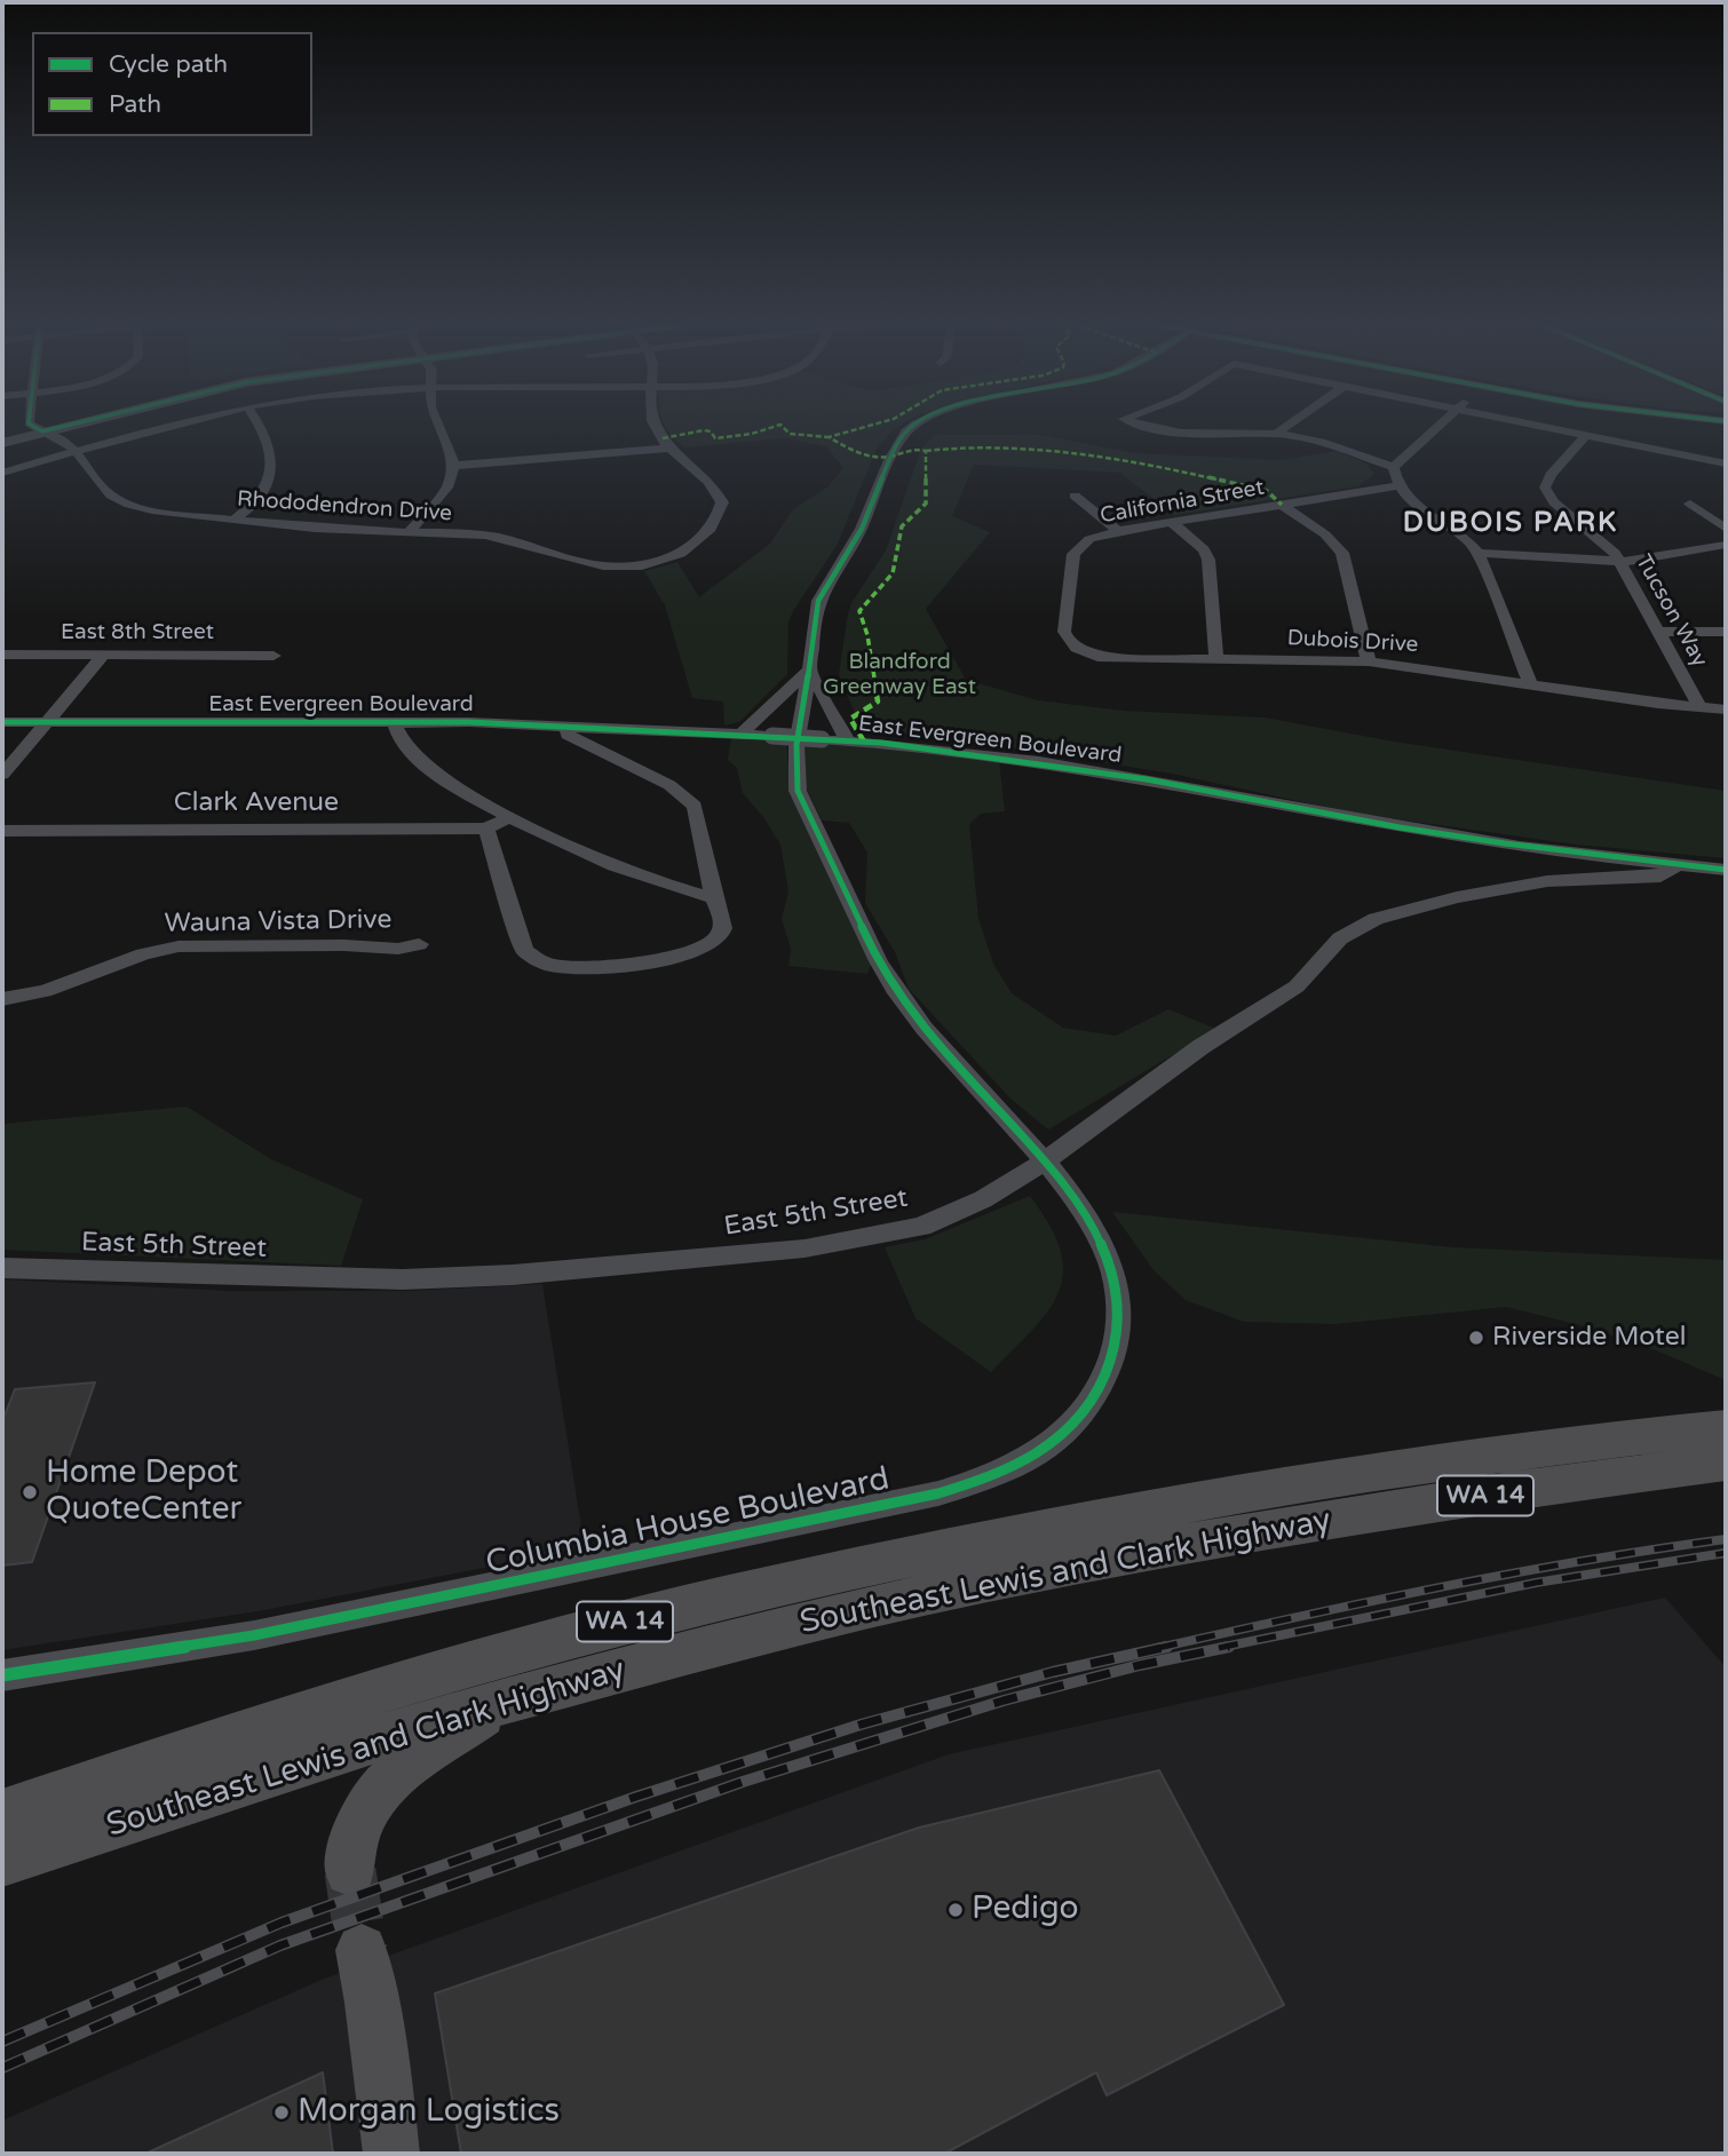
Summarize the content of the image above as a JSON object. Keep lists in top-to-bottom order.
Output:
{
  "streets": {
    "highway": ["WA 14", "Southeast Lewis and Clark Highway"],
    "street": [
      "California Street",
      "Rhododendron Drive",
      "Tucson Way",
      "East 8th Street",
      "Dubois Drive",
      "East Evergreen Boulevard",
      "Clark Avenue",
      "Wauna Vista Drive",
      "East 5th Street",
      "Columbia House Boulevard"
    ]
  },
  "crossings": [
    ["California Street", "Dubois Drive"],
    ["Tucson Way", "Dubois Drive"],
    ["East Evergreen Boulevard", "East 5th Street"],
    ["East 5th Street", "Columbia House Boulevard"]
  ],
  "districts": ["DUBOIS PARK"],
  "parks": ["Blandford Greenway East"],
  "places": [
    "Riverside Motel",
    "Home Depot QuoteCenter",
    "Pedigo",
    "Morgan Logistics"
  ],
  "legend": ["Cycle path", "Path"]
}
